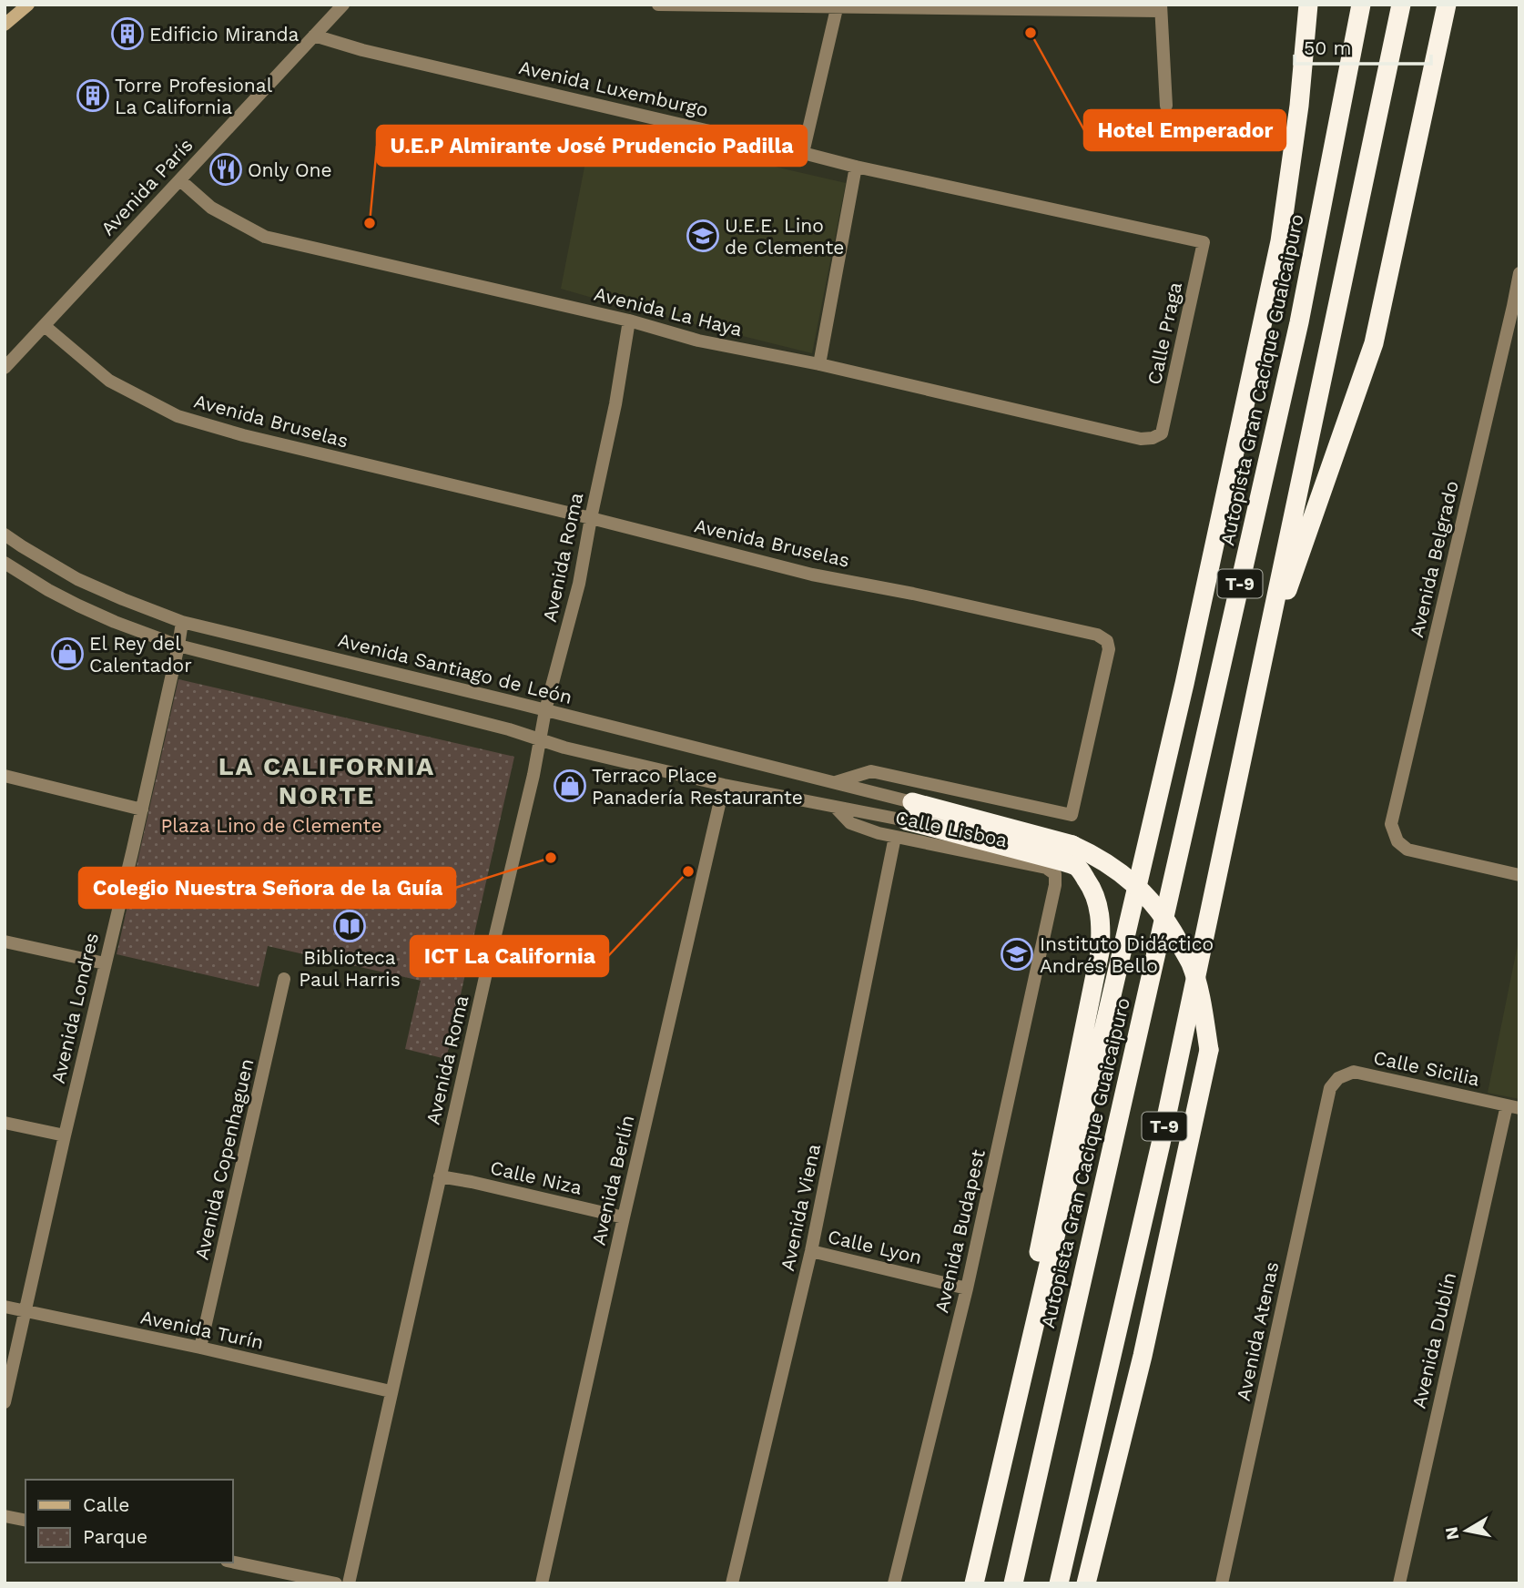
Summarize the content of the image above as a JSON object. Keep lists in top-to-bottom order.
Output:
{
  "streets": {
    "highway": ["Autopista Gran Cacique Guaicaipuro", "T-9"],
    "street": [
      "Avenida Luxemburgo",
      "Avenida París",
      "Avenida La Haya",
      "Calle Praga",
      "Avenida Bruselas",
      "Avenida Roma",
      "Avenida Belgrado",
      "Avenida Santiago de León",
      "Calle Lisboa",
      "Avenida Londres",
      "Calle Sicilia",
      "Avenida Copenhaguen",
      "Calle Niza",
      "Avenida Berlín",
      "Avenida Viena",
      "Avenida Budapest",
      "Calle Lyon",
      "Avenida Turín",
      "Avenida Atenas",
      "Avenida Dublín"
    ]
  },
  "crossings": [
    ["Avenida Luxemburgo", "Avenida París"],
    ["Avenida Luxemburgo", "Calle Praga"],
    ["Avenida París", "Avenida La Haya"],
    ["Avenida París", "Avenida Bruselas"],
    ["Avenida La Haya", "Calle Praga"],
    ["Avenida La Haya", "Avenida Roma"],
    ["Avenida Bruselas", "Avenida Roma"],
    ["Avenida Bruselas", "Avenida Santiago de León"],
    ["Avenida Roma", "Avenida Santiago de León"],
    ["Avenida Roma", "Calle Niza"],
    ["Avenida Roma", "Avenida Turín"],
    ["Avenida Santiago de León", "Avenida Londres"],
    ["Calle Lisboa", "Avenida Viena"],
    ["Calle Lisboa", "Avenida Budapest"],
    ["Avenida Londres", "Avenida Turín"],
    ["Calle Sicilia", "Avenida Atenas"],
    ["Calle Sicilia", "Avenida Dublín"],
    ["Avenida Copenhaguen", "Avenida Turín"],
    ["Calle Niza", "Avenida Berlín"],
    ["Avenida Viena", "Calle Lyon"],
    ["Avenida Budapest", "Calle Lyon"]
  ],
  "districts": ["LA CALIFORNIA NORTE"],
  "parks": ["Plaza Lino de Clemente"],
  "places": {
    "other": [
      "Hotel Emperador",
      "U.E.P Almirante José Prudencio Padilla",
      "Colegio Nuestra Señora de la Guía",
      "ICT La California"
    ],
    "building": ["Edificio Miranda", "Torre Profesional La California"],
    "restaurant": ["Only One"],
    "school or university": ["U.E.E. Lino de Clemente", "Instituto Didáctico Andrés Bello"],
    "shop": ["El Rey del Calentador", "Terraco Place Panadería Restaurante"],
    "library": ["Biblioteca Paul Harris"]
  },
  "legend": ["Calle", "Parque"],
  "scale_bar": "50 m",
  "north": "left"
}
